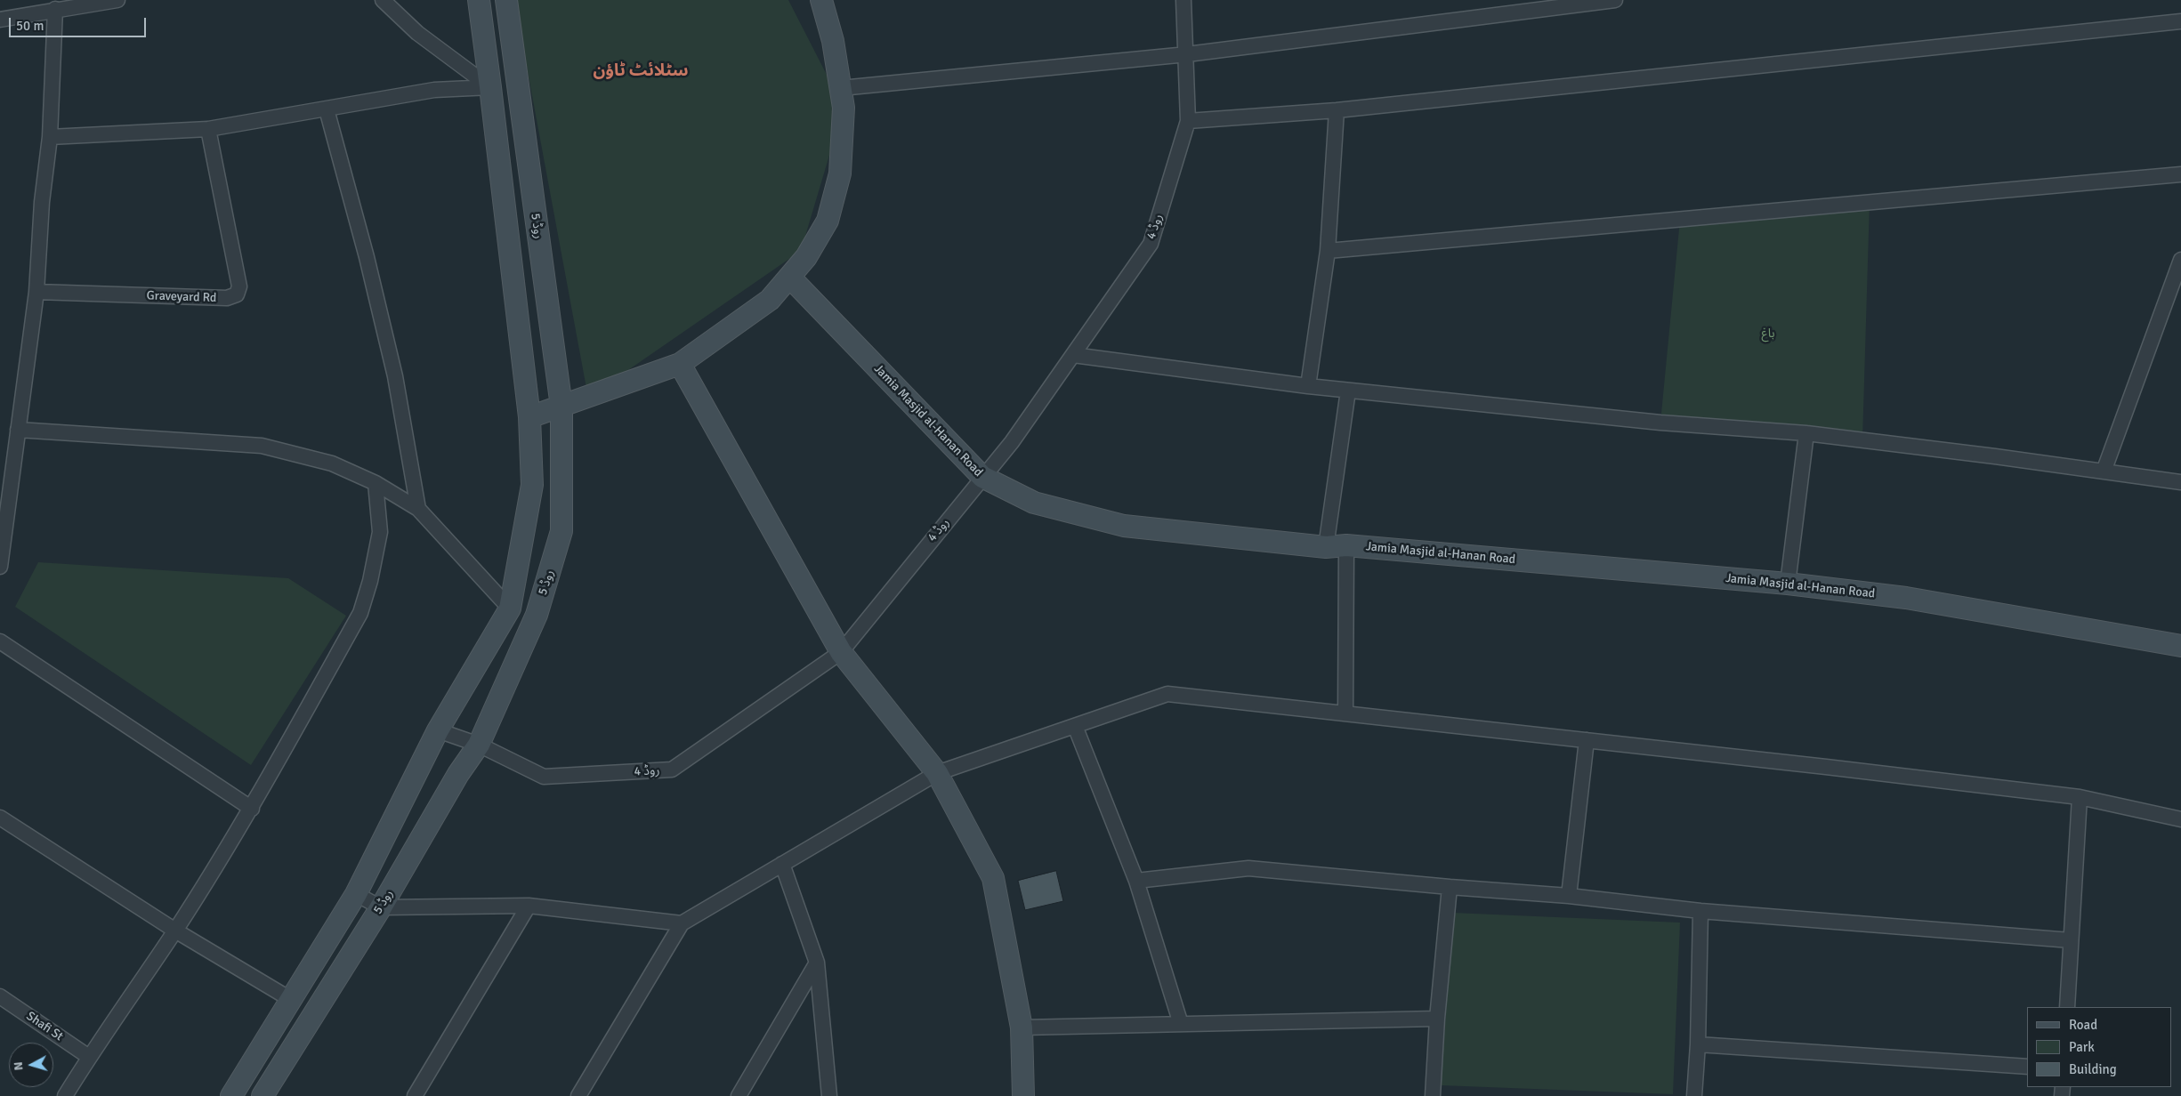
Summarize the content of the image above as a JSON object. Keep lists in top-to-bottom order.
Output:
{
  "streets": {
    "main road": ["روڈ 5", "Jamia Masjid al-Hanan Road"],
    "street": ["روڈ 4", "Graveyard Rd", "Shafi St"]
  },
  "crossings": [
    ["روڈ 5", "روڈ 4"],
    ["روڈ 4", "Jamia Masjid al-Hanan Road"]
  ],
  "districts": ["سٹلائٹ ٹاؤن"],
  "parks": ["باغ"],
  "legend": ["Road", "Park", "Building"],
  "scale_bar": "50 m",
  "north": "left"
}
